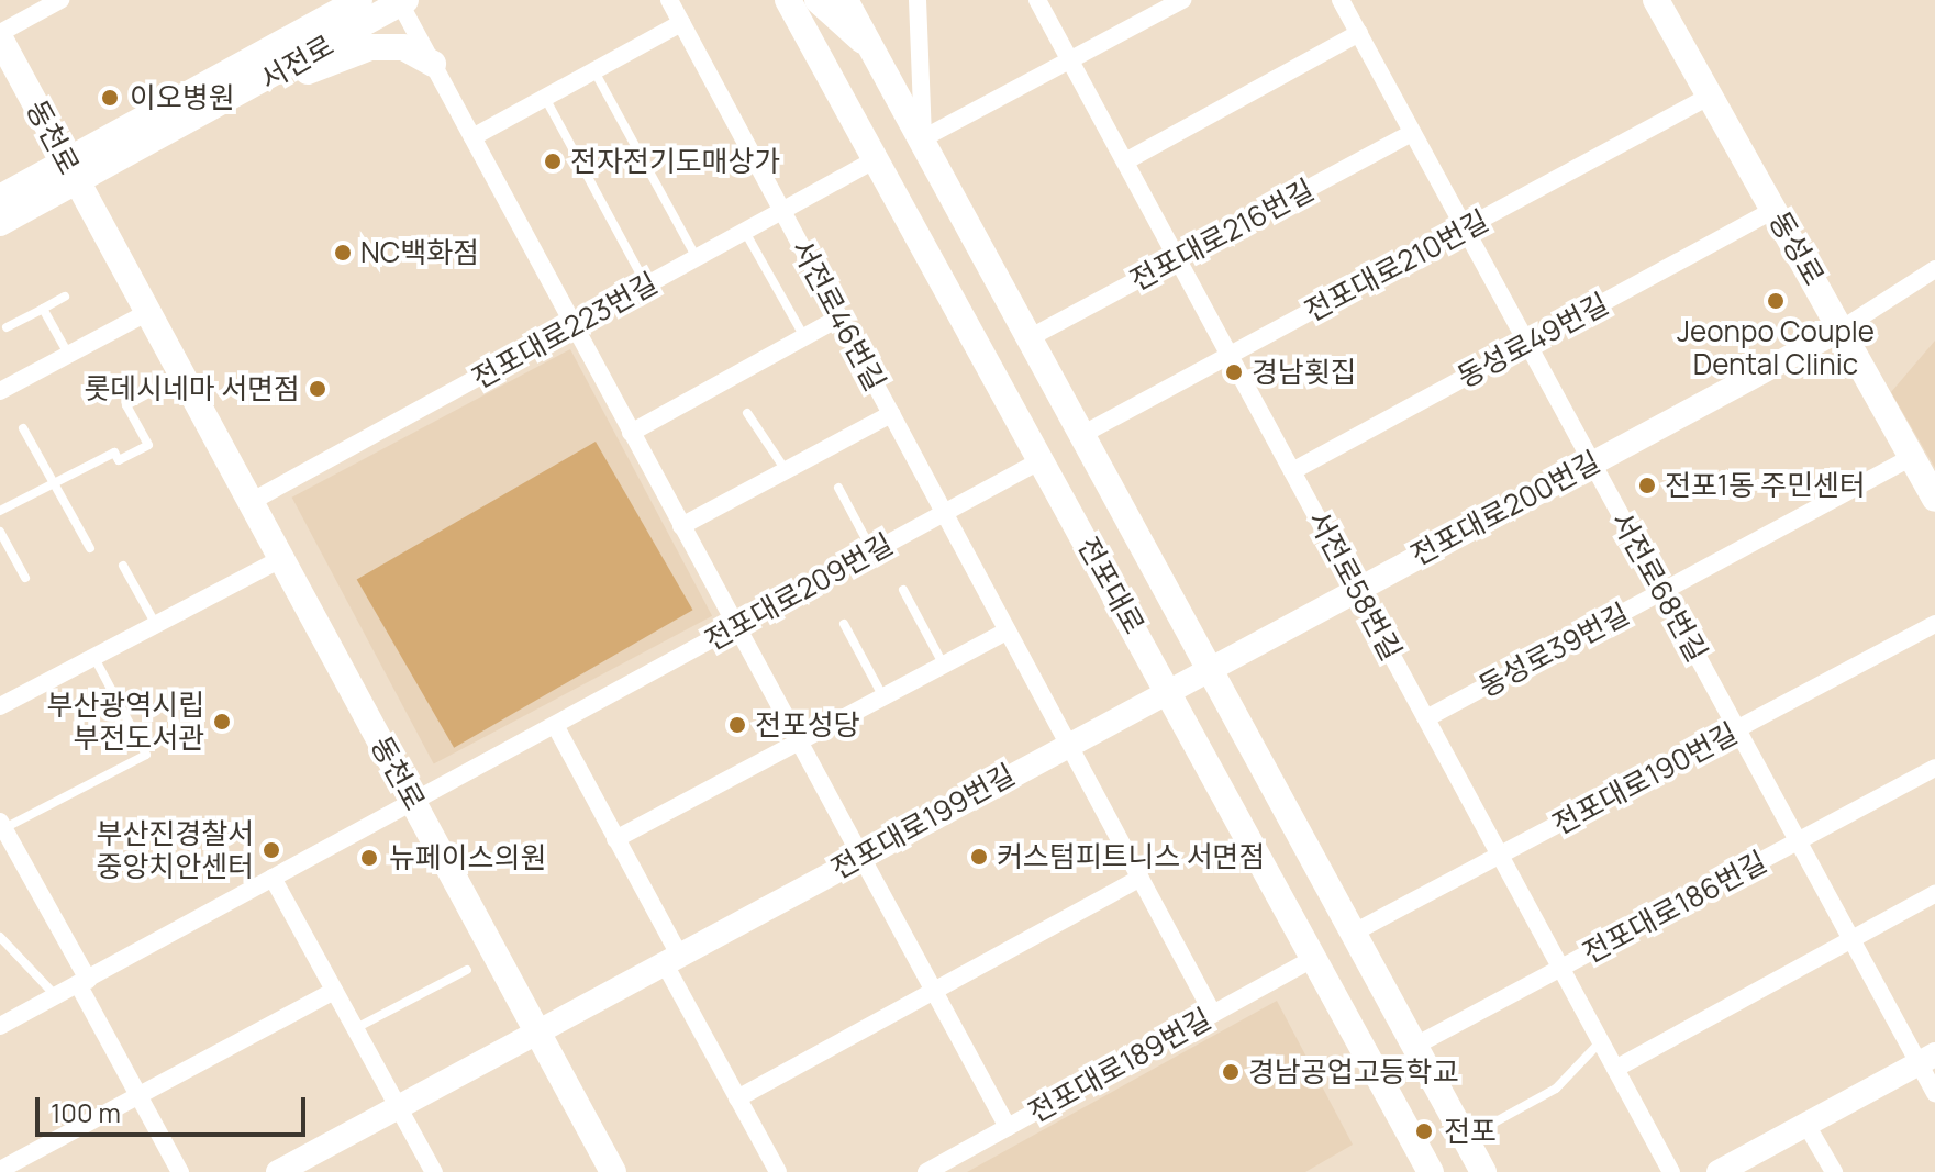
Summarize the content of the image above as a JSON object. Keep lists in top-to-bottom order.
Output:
{
  "streets": {
    "main road": [
      "서전로",
      "동천로",
      "동성로",
      "전포대로"
    ],
    "street": [
      "전포대로216번길",
      "전포대로210번길",
      "서전로46번길",
      "전포대로223번길",
      "동성로49번길",
      "전포대로200번길",
      "서전로58번길",
      "서전로68번길",
      "전포대로209번길",
      "동성로39번길",
      "전포대로190번길",
      "전포대로199번길",
      "전포대로186번길",
      "전포대로189번길"
    ]
  },
  "crossings": [
    ["서전로", "동천로"],
    ["동천로", "전포대로223번길"],
    ["동천로", "전포대로209번길"],
    ["동천로", "전포대로199번길"],
    ["전포대로216번길", "전포대로"],
    ["전포대로216번길", "서전로58번길"],
    ["전포대로216번길", "서전로68번길"],
    ["동성로", "전포대로210번길"],
    ["동성로", "동성로49번길"],
    ["동성로", "전포대로200번길"],
    ["동성로", "동성로39번길"],
    ["전포대로210번길", "전포대로"],
    ["전포대로210번길", "서전로58번길"],
    ["전포대로210번길", "서전로68번길"],
    ["서전로46번길", "전포대로223번길"],
    ["서전로46번길", "전포대로209번길"],
    ["서전로46번길", "전포대로199번길"],
    ["서전로46번길", "전포대로189번길"],
    ["전포대로223번길", "전포대로"],
    ["동성로49번길", "서전로58번길"],
    ["동성로49번길", "서전로68번길"],
    ["전포대로200번길", "전포대로"],
    ["전포대로200번길", "서전로58번길"],
    ["전포대로200번길", "서전로68번길"],
    ["전포대로200번길", "전포대로199번길"],
    ["전포대로", "전포대로209번길"],
    ["전포대로", "전포대로190번길"],
    ["전포대로", "전포대로199번길"],
    ["전포대로", "전포대로186번길"],
    ["전포대로", "전포대로189번길"],
    ["서전로58번길", "동성로39번길"],
    ["서전로58번길", "전포대로190번길"],
    ["서전로58번길", "전포대로186번길"],
    ["서전로68번길", "동성로39번길"],
    ["서전로68번길", "전포대로190번길"],
    ["서전로68번길", "전포대로186번길"]
  ],
  "places": [
    "이오병원",
    "전자전기도매상가",
    "NC백화점",
    "Jeonpo Couple Dental Clinic",
    "경남횟집",
    "롯데시네마 서면점",
    "전포1동 주민센터",
    "부산광역시립 부전도서관",
    "전포성당",
    "부산진경찰서 중앙치안센터",
    "커스텀피트니스 서면점",
    "뉴페이스의원",
    "경남공업고등학교",
    "전포"
  ],
  "scale_bar": "100 m"
}
